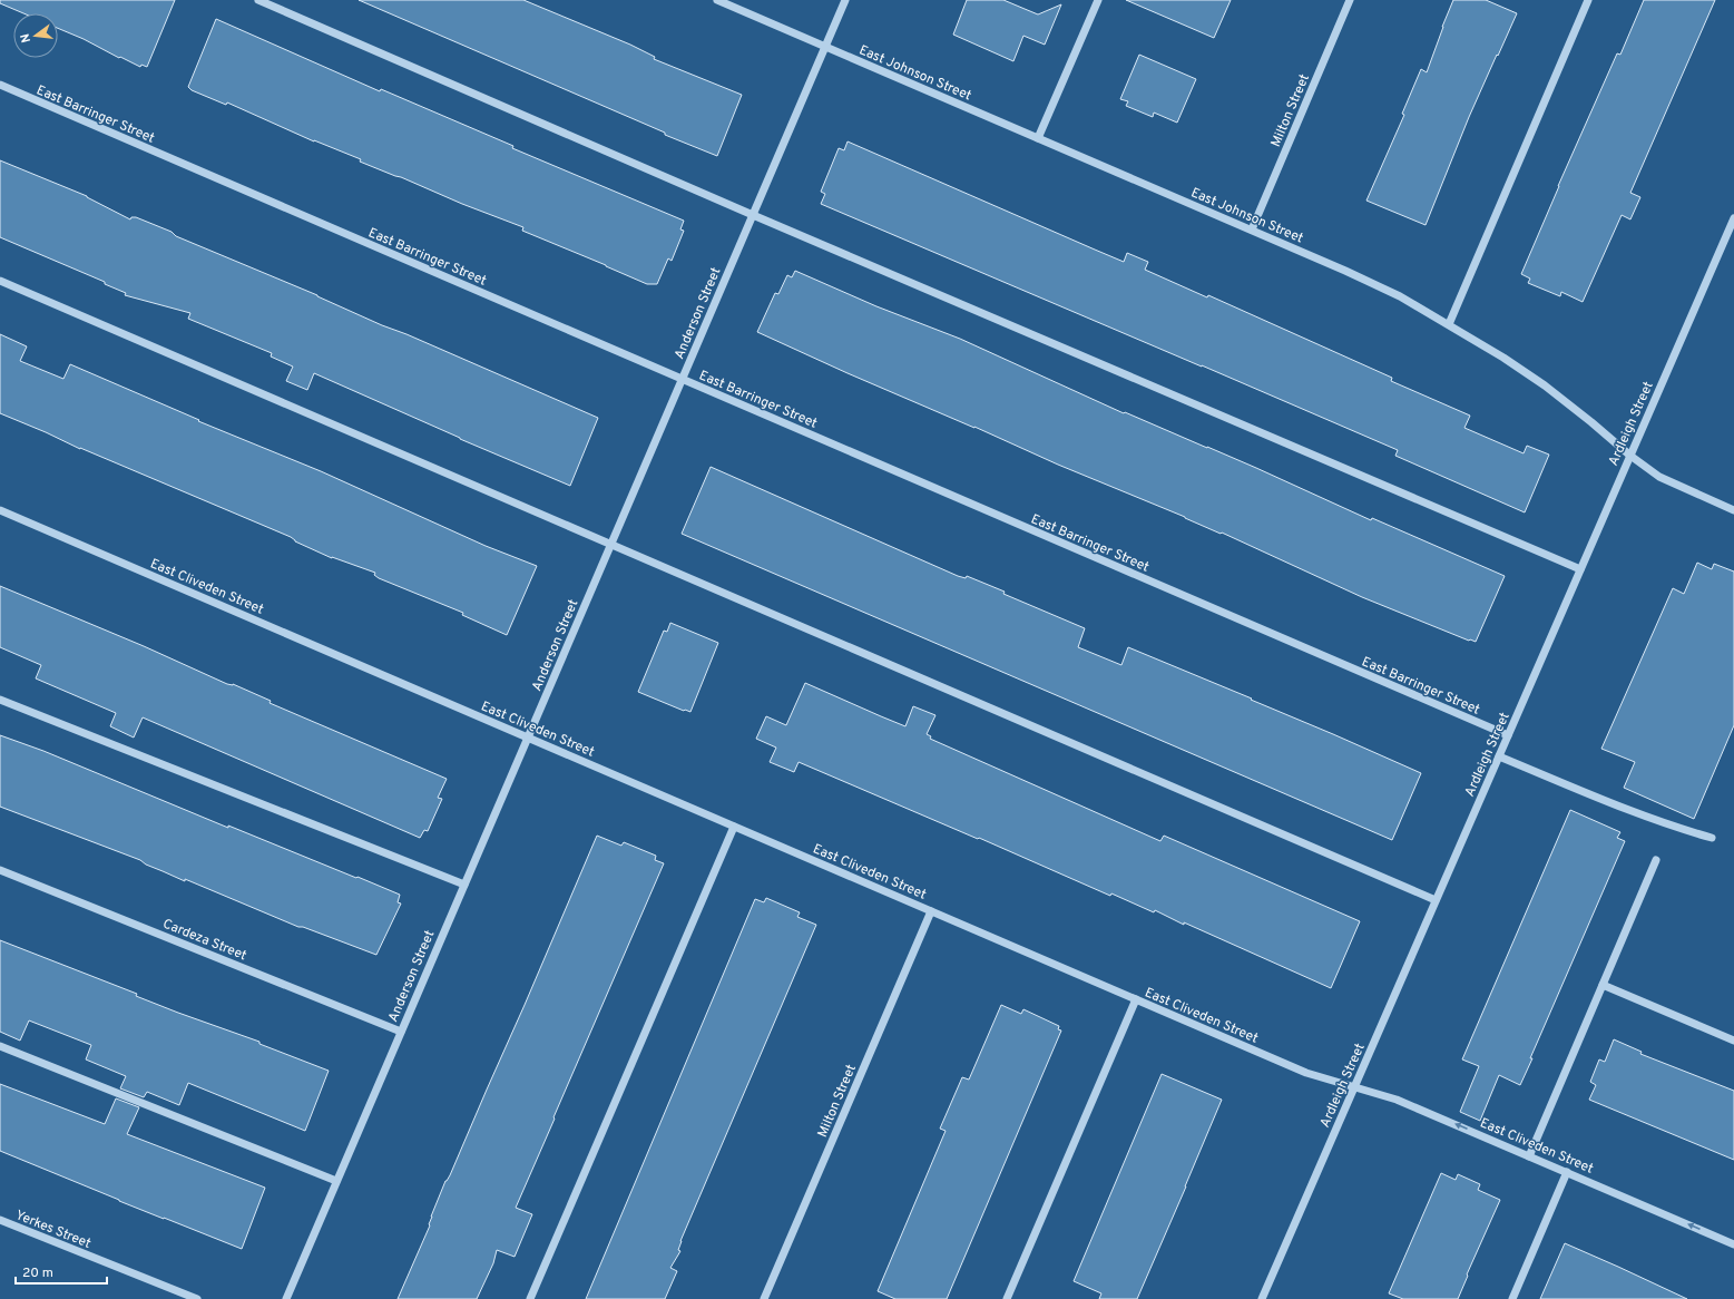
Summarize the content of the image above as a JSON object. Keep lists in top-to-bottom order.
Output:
{
  "streets": {
    "street": [
      "East Johnson Street",
      "Milton Street",
      "East Barringer Street",
      "Anderson Street",
      "Ardleigh Street",
      "East Cliveden Street",
      "Cardeza Street",
      "Yerkes Street"
    ]
  },
  "crossings": [
    ["East Johnson Street", "Milton Street"],
    ["East Johnson Street", "Anderson Street"],
    ["East Johnson Street", "Ardleigh Street"],
    ["Milton Street", "East Cliveden Street"],
    ["East Barringer Street", "Anderson Street"],
    ["East Barringer Street", "Ardleigh Street"],
    ["Anderson Street", "East Cliveden Street"],
    ["Anderson Street", "Cardeza Street"],
    ["Ardleigh Street", "East Cliveden Street"]
  ],
  "scale_bar": "20 m",
  "north": "left"
}
